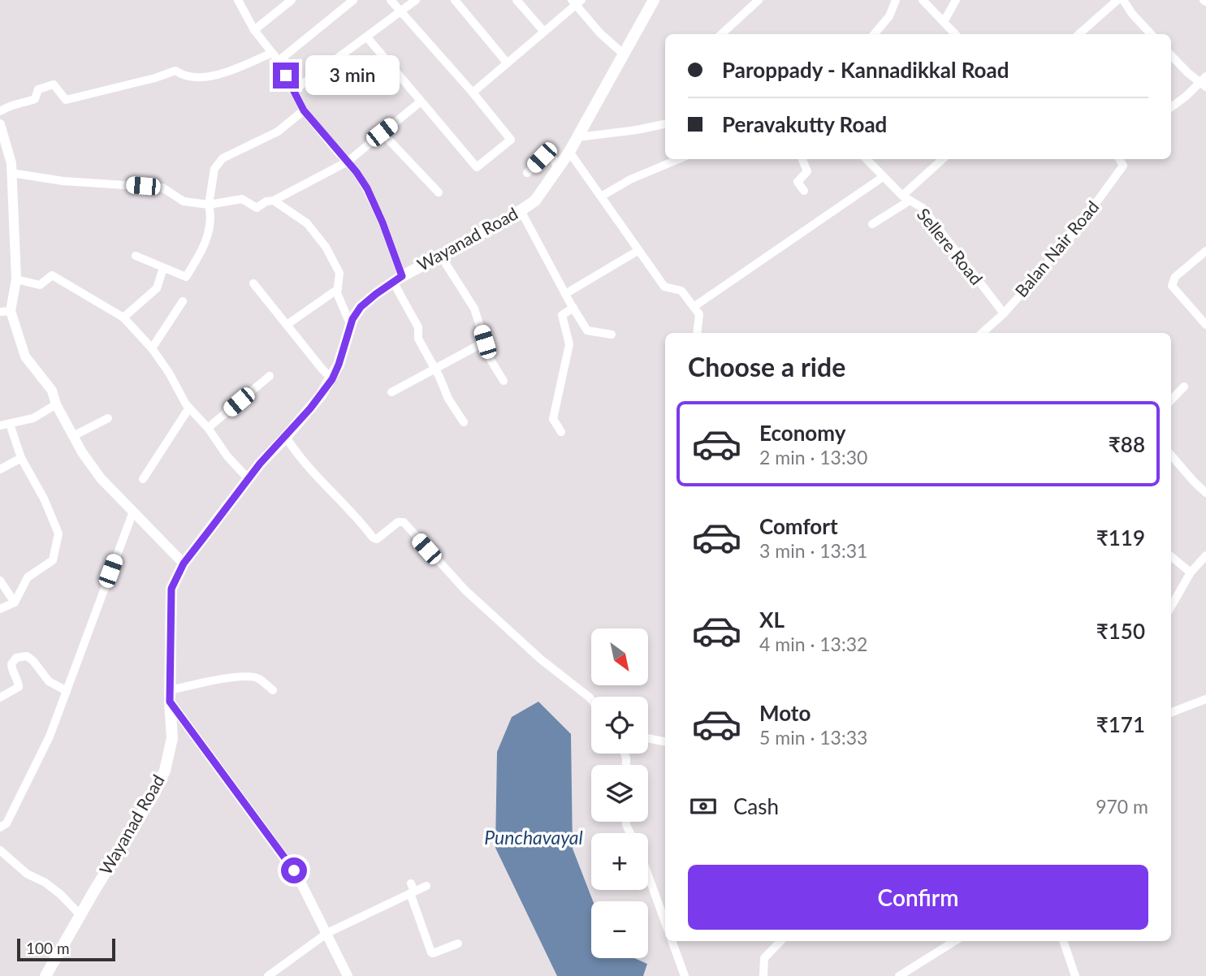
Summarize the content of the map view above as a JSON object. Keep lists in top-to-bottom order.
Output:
{
  "streets": {
    "highway": ["Wayanad Road"],
    "street": ["Sellere Road", "Balan Nair Road"]
  },
  "crossings": [
    ["Sellere Road", "Balan Nair Road"]
  ],
  "water": ["Punchavayal"],
  "scale_bar": "100 m",
  "north": "bottom right",
  "page": {
    "banner": ["Paroppady - Kannadikkal Road", "Peravakutty Road"],
    "bubble": "3 min",
    "heading": "Choose a ride",
    "list": [
      {
        "name": "Economy",
        "note": "2 min · 13:30",
        "value": "₹88"
      },
      {
        "name": "Comfort",
        "note": "3 min · 13:31",
        "value": "₹119"
      },
      {
        "name": "XL",
        "note": "4 min · 13:32",
        "value": "₹150"
      },
      {
        "name": "Moto",
        "note": "5 min · 13:33",
        "value": "₹171"
      }
    ],
    "map_buttons": ["+", "−"],
    "pay": ["Cash", "970 m"],
    "buttons": "Confirm",
    "scale": "100 m"
  }
}
